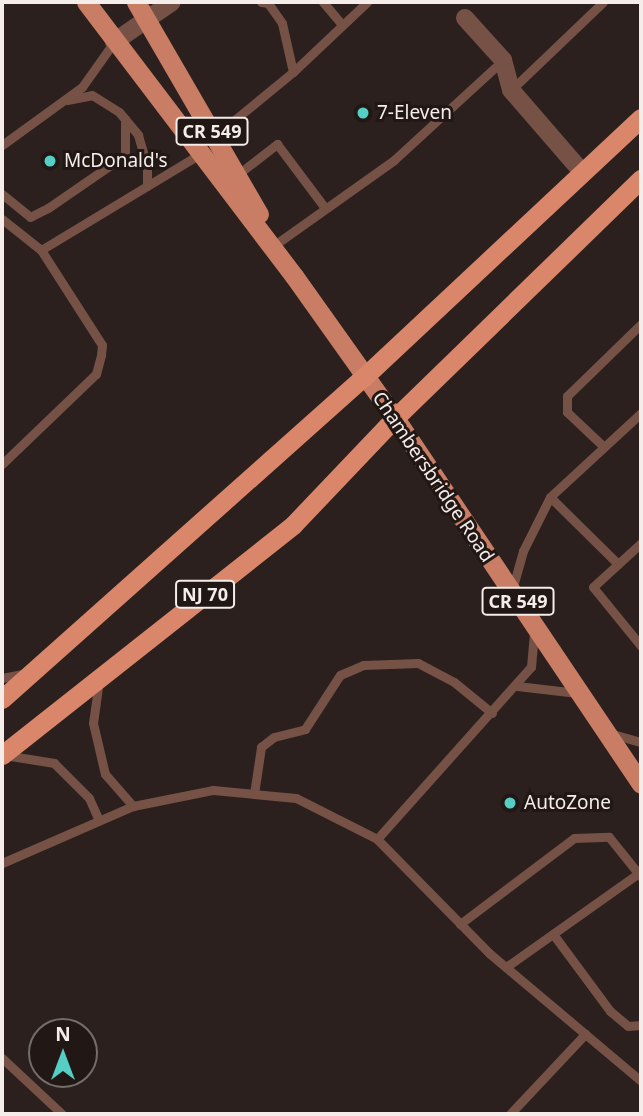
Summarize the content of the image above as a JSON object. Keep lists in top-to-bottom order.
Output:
{
  "streets": {
    "highway": ["NJ 70"],
    "main road": ["CR 549", "Chambersbridge Road"]
  },
  "crossings": [
    ["Chambersbridge Road", "NJ 70"]
  ],
  "places": ["7-Eleven", "McDonald's", "AutoZone"],
  "north": "top"
}
